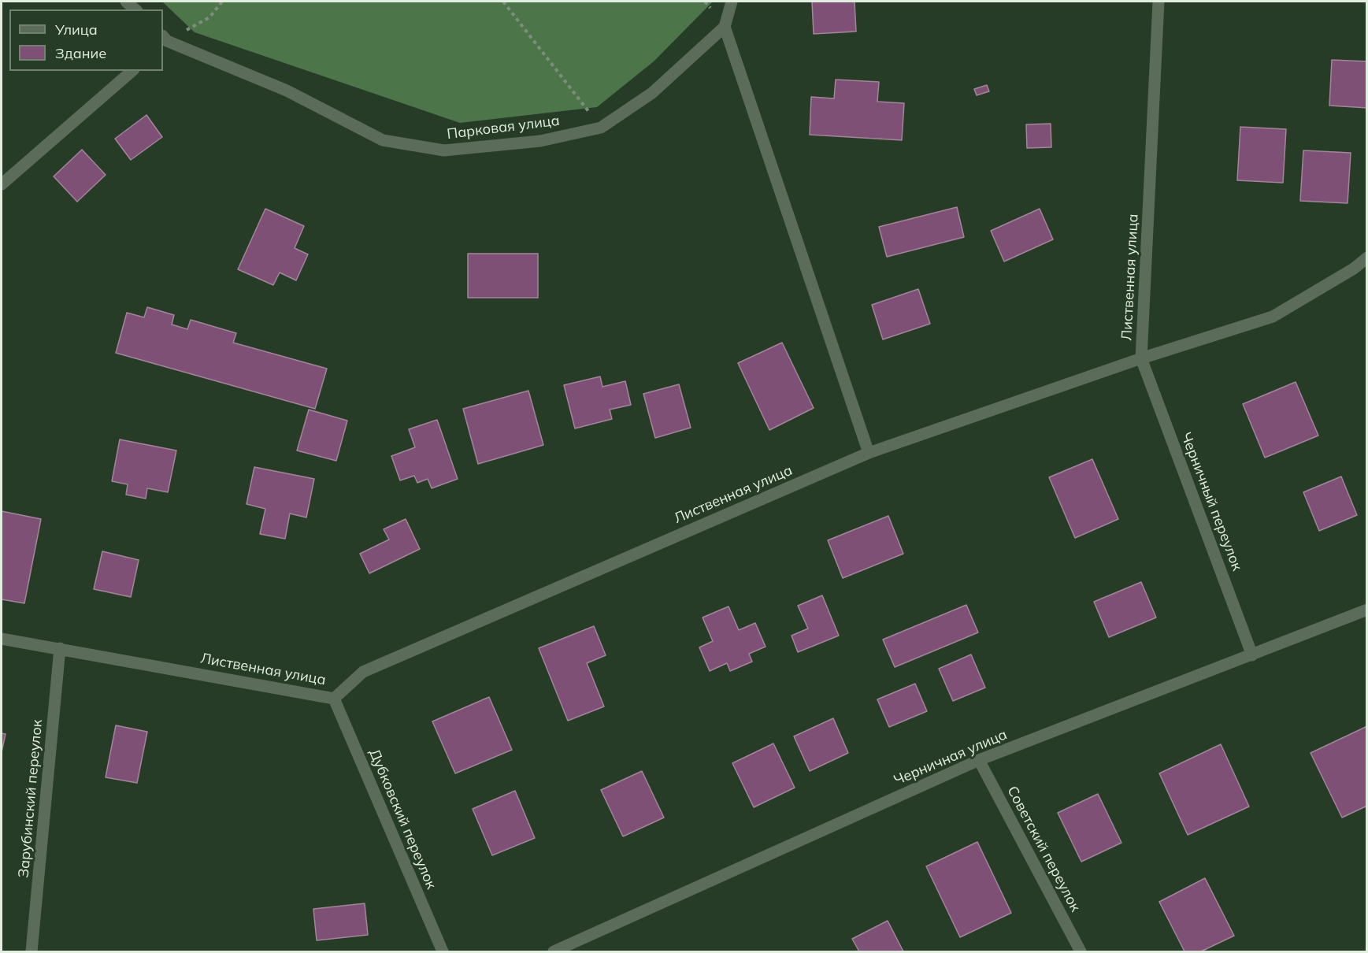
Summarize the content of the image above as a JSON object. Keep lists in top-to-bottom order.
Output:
{
  "streets": {
    "street": [
      "Парковая улица",
      "Лиственная улица",
      "Черничный переулок",
      "Черничная улица",
      "Зарубинский переулок",
      "Дубковский переулок",
      "Советский переулок"
    ]
  },
  "crossings": [
    ["Лиственная улица", "Черничный переулок"],
    ["Лиственная улица", "Зарубинский переулок"],
    ["Лиственная улица", "Дубковский переулок"],
    ["Черничный переулок", "Черничная улица"],
    ["Черничная улица", "Советский переулок"]
  ],
  "legend": ["Улица", "Здание"]
}
